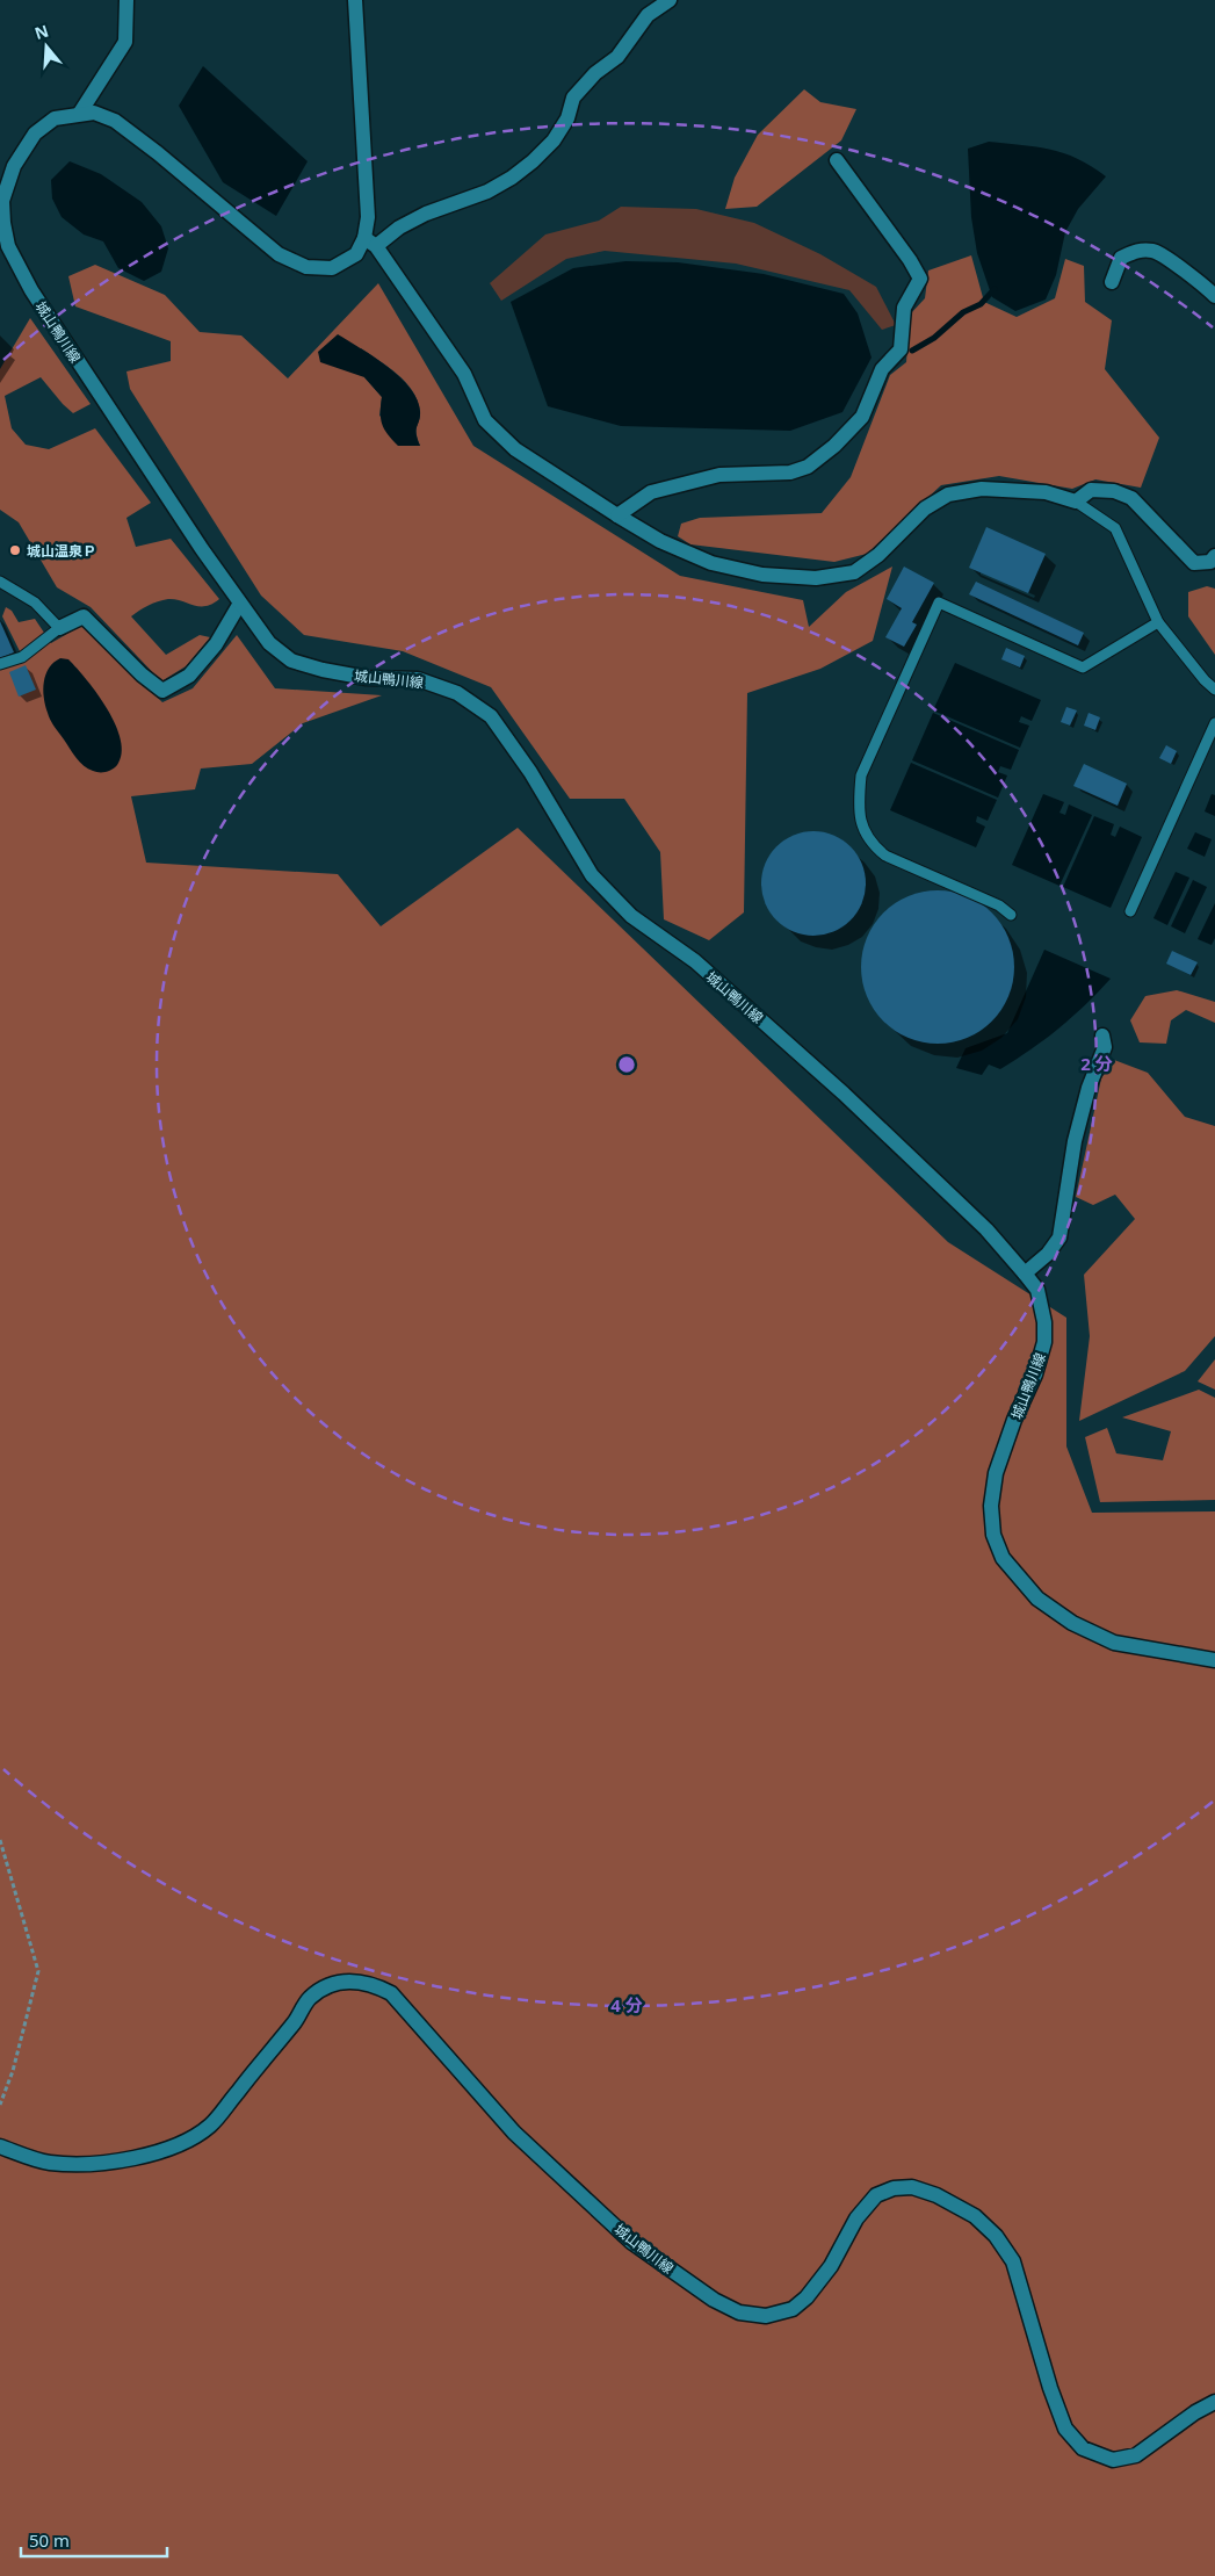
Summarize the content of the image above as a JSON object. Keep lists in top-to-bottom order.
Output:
{
  "streets": {
    "main road": ["城山鴨川線"]
  },
  "places": ["城山温泉Ｐ"],
  "scale_bar": "50 m",
  "north": "top",
  "rings": ["2 分", "4 分"]
}
